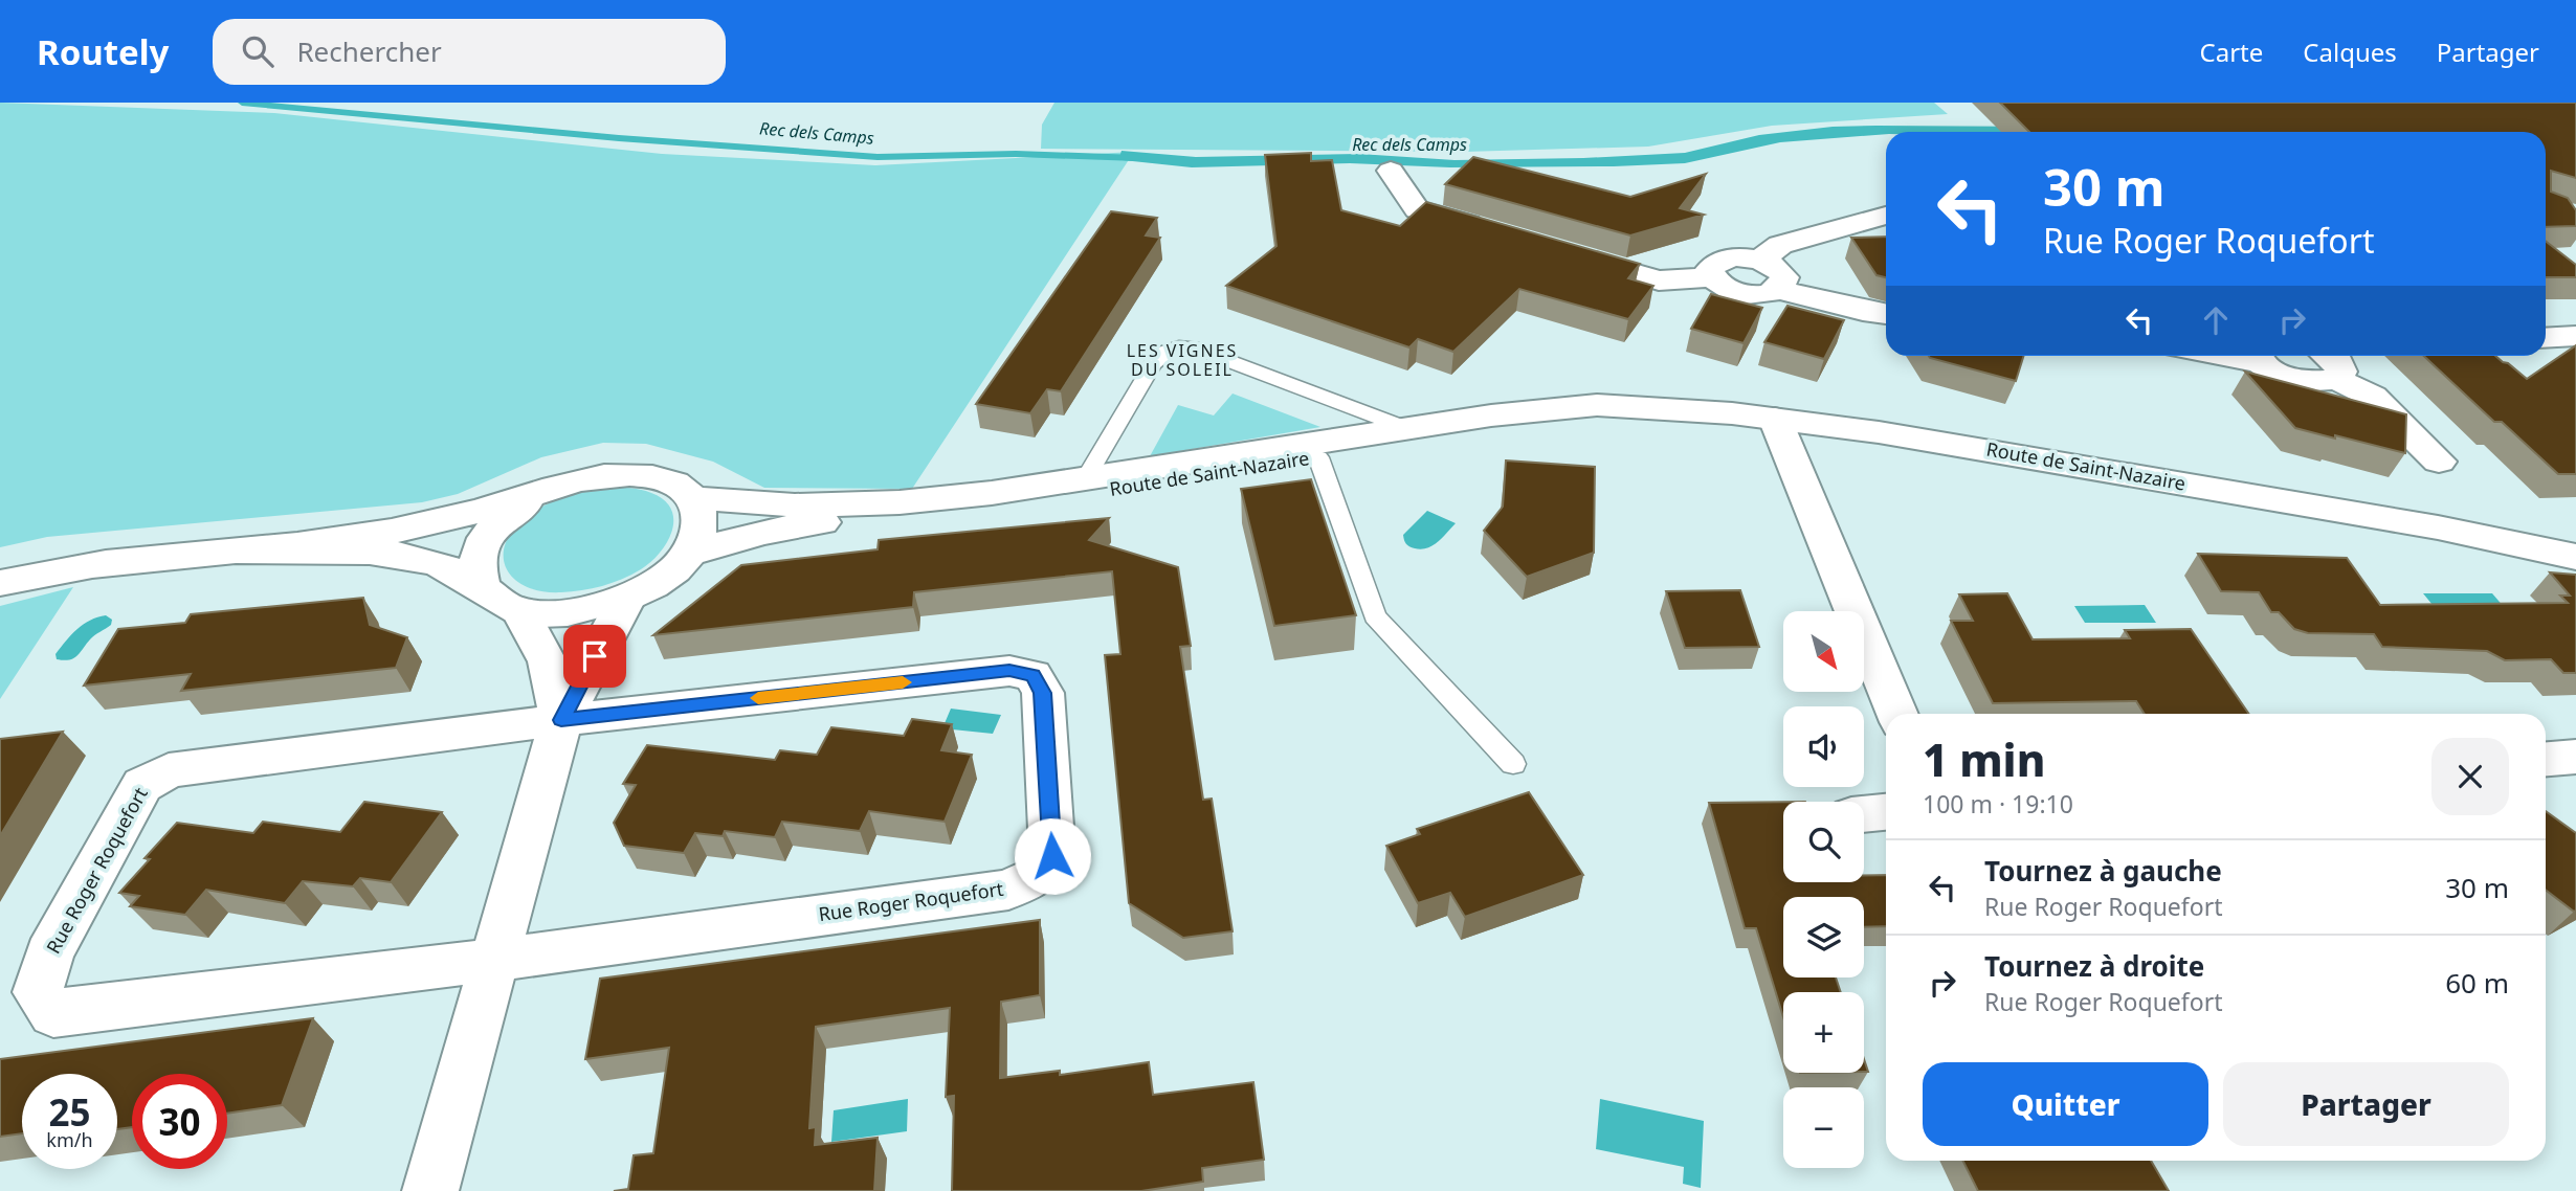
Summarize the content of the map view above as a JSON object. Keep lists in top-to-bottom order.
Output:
{
  "streets": {
    "street": ["Route de Saint-Nazaire", "Rue Roger Roquefort"]
  },
  "districts": ["LES VIGNES DU SOLEIL"],
  "water": ["Rec dels Camps"],
  "north": "bottom right",
  "page": {
    "header": "Routely",
    "search": "Rechercher",
    "nav": ["Carte", "Calques", "Partager"],
    "turn": ["30 m", "Rue Roger Roquefort"],
    "map_buttons": ["+", "−"],
    "heading": ["1 min", "100 m · 19:10"],
    "list": [
      {
        "name": "Tournez à gauche",
        "note": "Rue Roger Roquefort",
        "value": "30 m"
      },
      {
        "name": "Tournez à droite",
        "note": "Rue Roger Roquefort",
        "value": "60 m"
      }
    ],
    "buttons": ["Quitter", "Partager"],
    "speed": "25 km/h",
    "limit": "30"
  }
}
